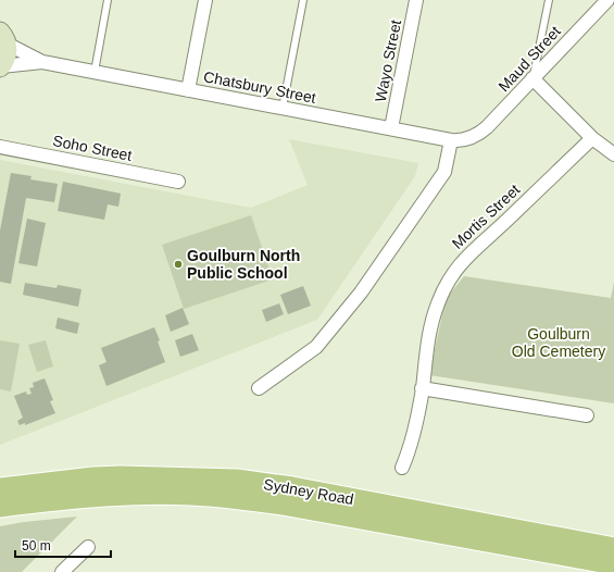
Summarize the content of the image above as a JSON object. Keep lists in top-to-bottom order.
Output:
{
  "streets": {
    "main road": ["Sydney Road"],
    "street": [
      "Maud Street",
      "Wayo Street",
      "Chatsbury Street",
      "Soho Street",
      "Mortis Street"
    ]
  },
  "crossings": [
    ["Maud Street", "Chatsbury Street"],
    ["Wayo Street", "Chatsbury Street"]
  ],
  "parks": ["Goulburn Old Cemetery"],
  "places": ["Goulburn North Public School"],
  "scale_bar": "50 m"
}
